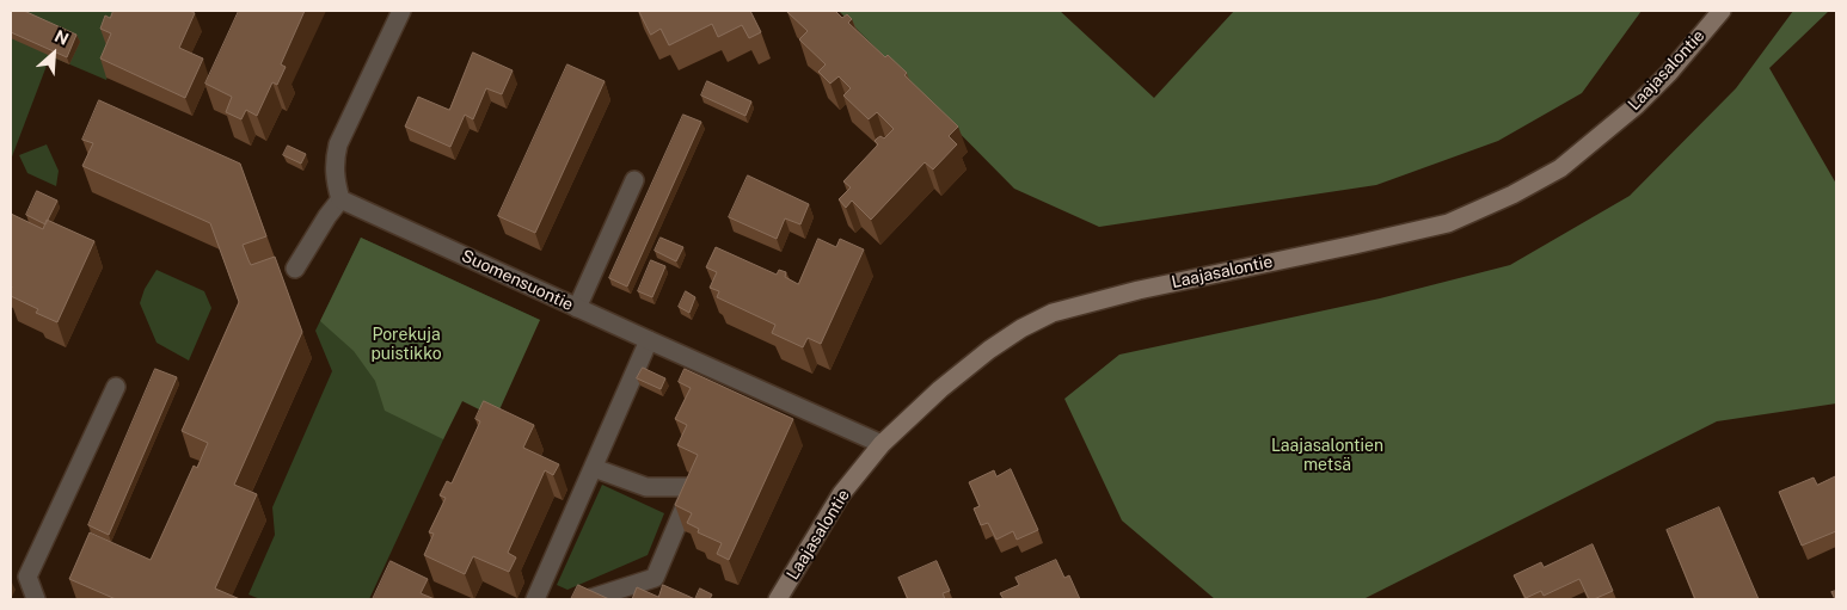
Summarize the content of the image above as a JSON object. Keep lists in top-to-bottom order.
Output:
{
  "streets": {
    "main road": ["Laajasalontie"],
    "street": ["Suomensuontie"]
  },
  "crossings": [
    ["Laajasalontie", "Suomensuontie"]
  ],
  "parks": ["Porekuja puistikko", "Laajasalontien metsä"],
  "north": "top right"
}
